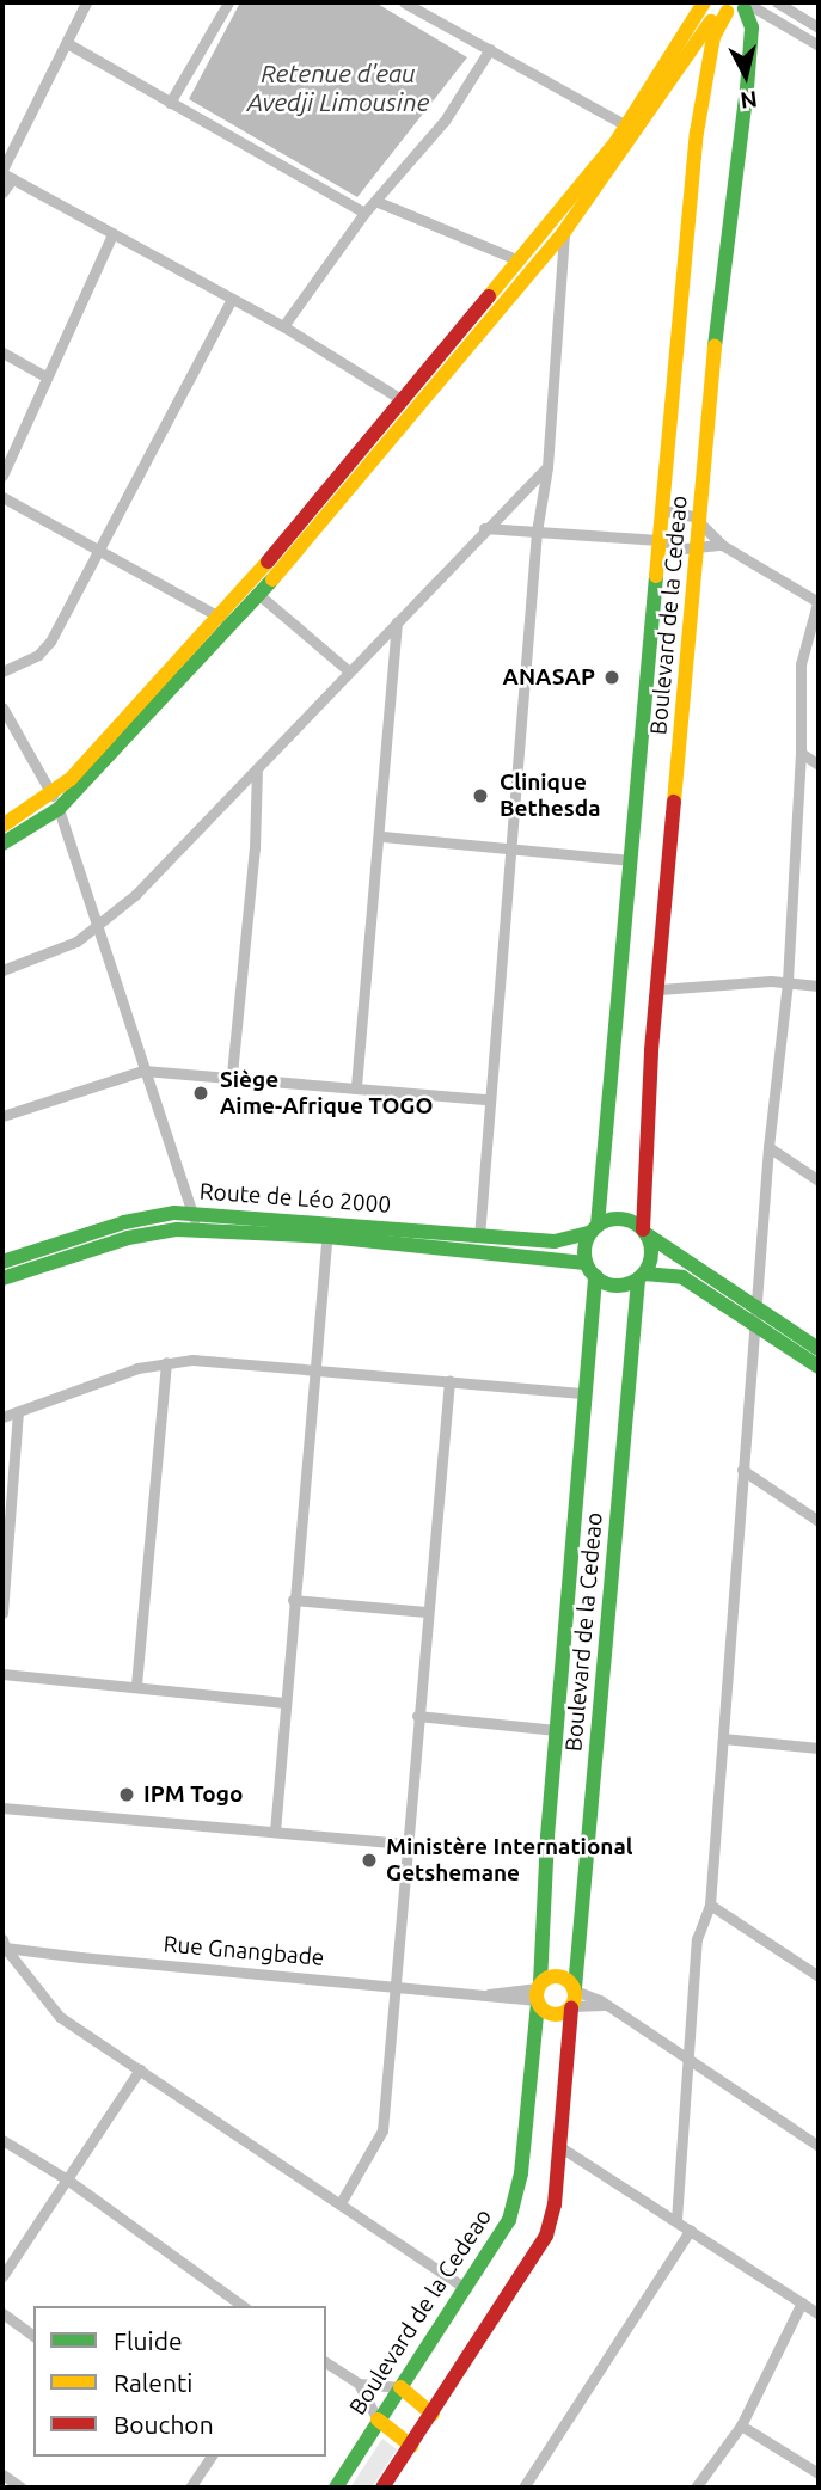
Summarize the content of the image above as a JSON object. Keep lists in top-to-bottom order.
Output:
{
  "streets": {
    "main road": ["Boulevard de la Cedeao", "Route de Léo 2000"],
    "street": ["Rue Gnangbade"]
  },
  "crossings": [
    ["Boulevard de la Cedeao", "Route de Léo 2000"],
    ["Boulevard de la Cedeao", "Rue Gnangbade"]
  ],
  "water": ["Retenue d'eau Avedji Limousine"],
  "places": [
    "ANASAP",
    "Clinique Bethesda",
    "Siège Aime-Afrique TOGO",
    "IPM Togo",
    "Ministère International Getshemane"
  ],
  "legend": ["Fluide", "Ralenti", "Bouchon"],
  "north": "bottom"
}
